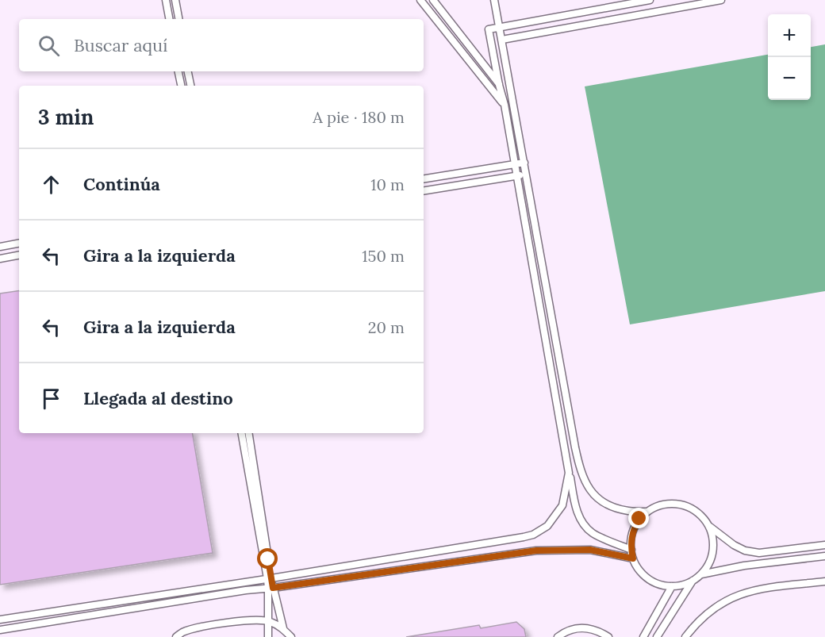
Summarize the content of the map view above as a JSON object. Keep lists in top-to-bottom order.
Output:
{
  "page": {
    "map_buttons": ["+", "−"],
    "search": "Buscar aquí",
    "heading": ["3 min", "A pie · 180 m"],
    "list": [
      ["Continúa", "10 m"],
      ["Gira a la izquierda", "150 m"],
      ["Gira a la izquierda", "20 m"],
      "Llegada al destino"
    ]
  }
}
